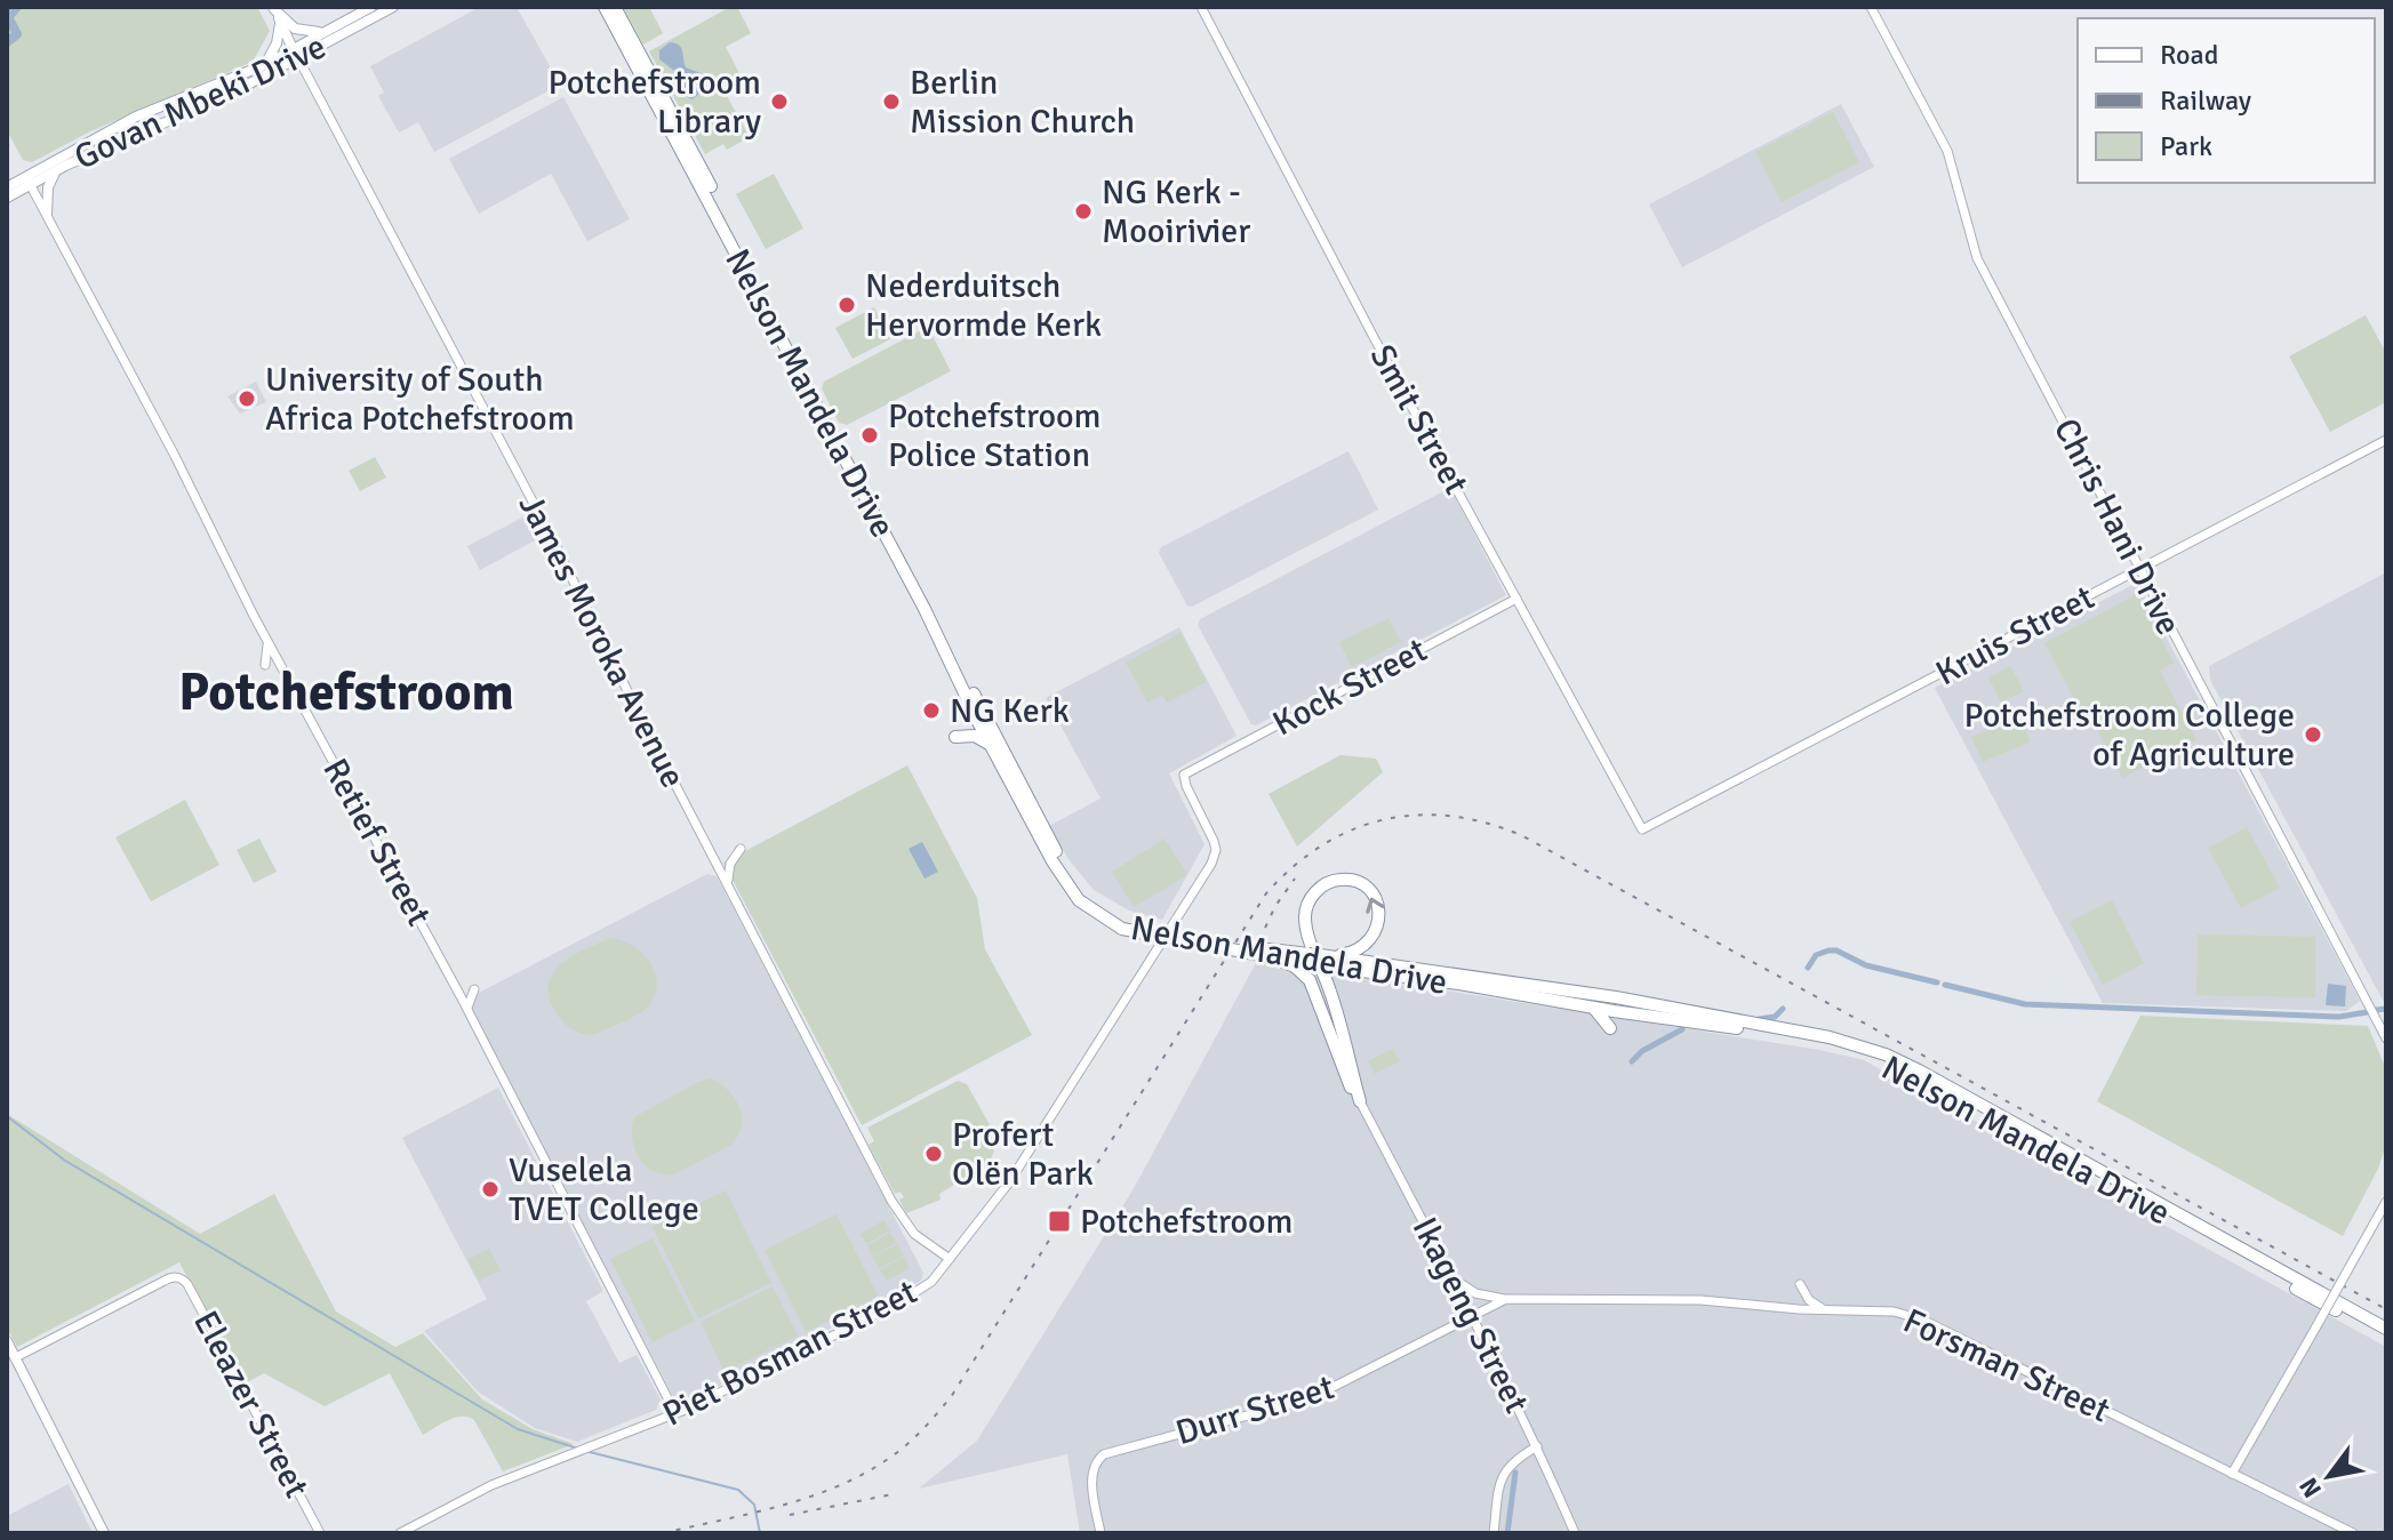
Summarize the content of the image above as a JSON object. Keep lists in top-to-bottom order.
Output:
{
  "streets": {
    "highway": ["Nelson Mandela Drive"],
    "main road": ["Govan Mbeki Drive", "James Moroka Avenue"],
    "street": [
      "Smit Street",
      "Chris Hani Drive",
      "Kruis Street",
      "Kock Street",
      "Retief Street",
      "Ikageng Street",
      "Piet Bosman Street",
      "Forsman Street",
      "Eleazer Street",
      "Durr Street"
    ]
  },
  "crossings": [
    ["Govan Mbeki Drive", "James Moroka Avenue"],
    ["Govan Mbeki Drive", "Retief Street"],
    ["Smit Street", "Kruis Street"],
    ["Smit Street", "Kock Street"],
    ["Chris Hani Drive", "Kruis Street"],
    ["James Moroka Avenue", "Piet Bosman Street"],
    ["Kock Street", "Piet Bosman Street"],
    ["Retief Street", "Piet Bosman Street"],
    ["Ikageng Street", "Forsman Street"],
    ["Ikageng Street", "Durr Street"],
    ["Forsman Street", "Durr Street"]
  ],
  "districts": ["Potchefstroom"],
  "places": {
    "other": [
      "Potchefstroom Library",
      "Berlin Mission Church",
      "NG Kerk - Mooirivier",
      "Nederduitsch Hervormde Kerk",
      "University of South Africa Potchefstroom",
      "Potchefstroom Police Station",
      "NG Kerk",
      "Potchefstroom College of Agriculture",
      "Profert Olën Park",
      "Vuselela TVET College"
    ],
    "transit": ["Potchefstroom"]
  },
  "legend": ["Road", "Railway", "Park"],
  "north": "bottom left"
}
